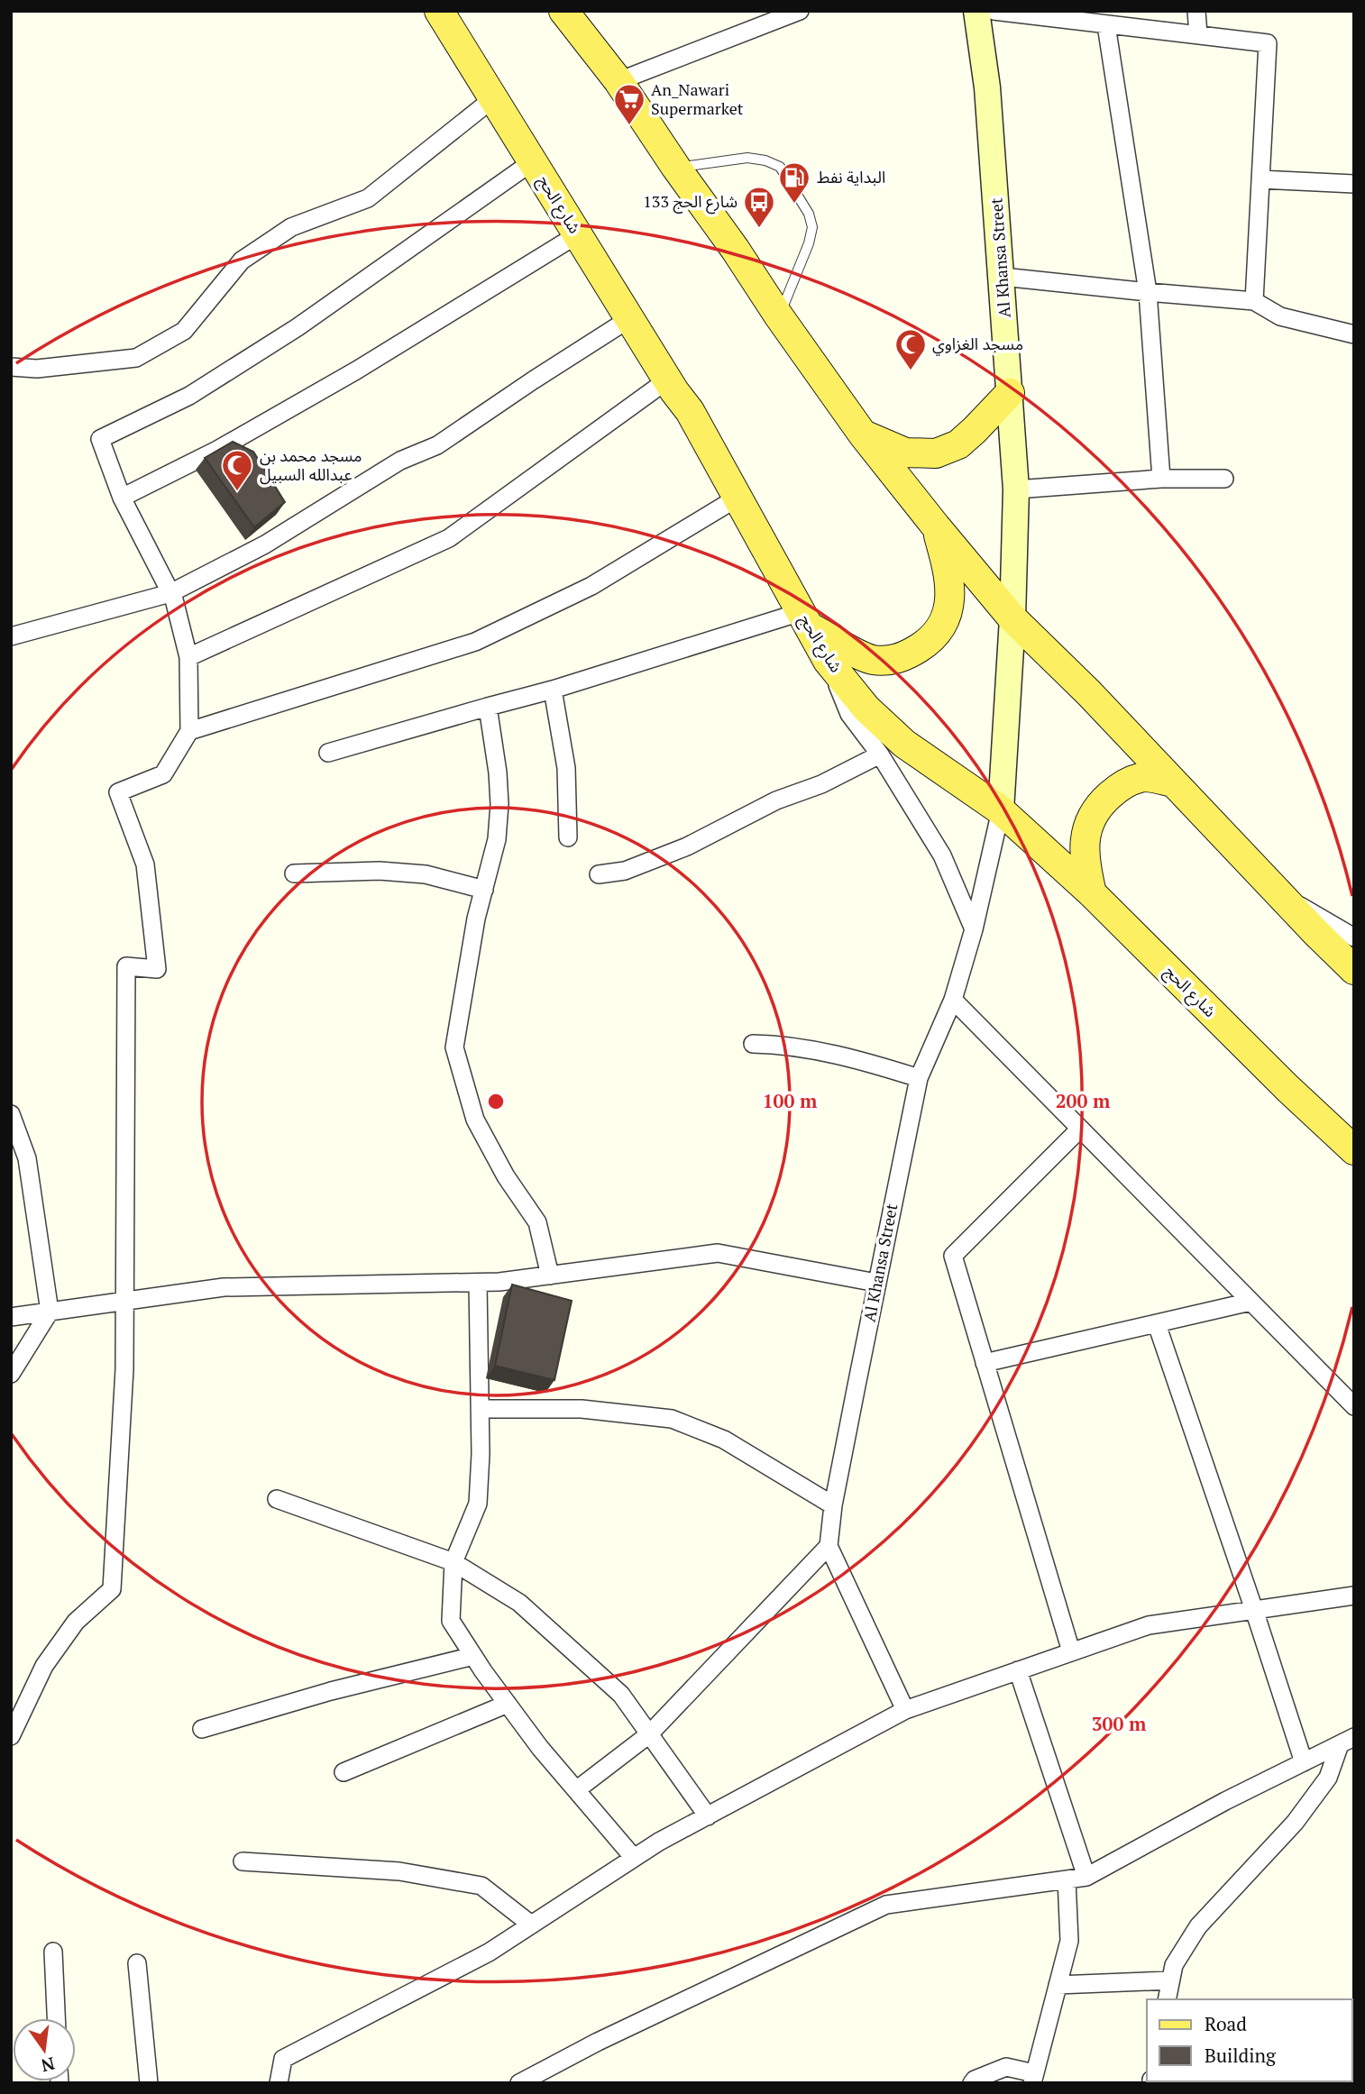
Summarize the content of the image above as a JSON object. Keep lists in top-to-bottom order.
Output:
{
  "streets": {
    "main road": ["شارع الحج"],
    "street": ["Al Khansa Street"]
  },
  "crossings": [
    ["شارع الحج", "Al Khansa Street"]
  ],
  "places": {
    "supermarket": ["An_Nawari Supermarket"],
    "fuel station": ["البداية نفط"],
    "bus stop": ["شارع الحج 133"],
    "mosque": ["مسجد الغزاوي", "مسجد محمد بن عبدالله السبيل"]
  },
  "legend": ["Road", "Building"],
  "north": "bottom",
  "rings": ["100 m", "200 m", "300 m"]
}
